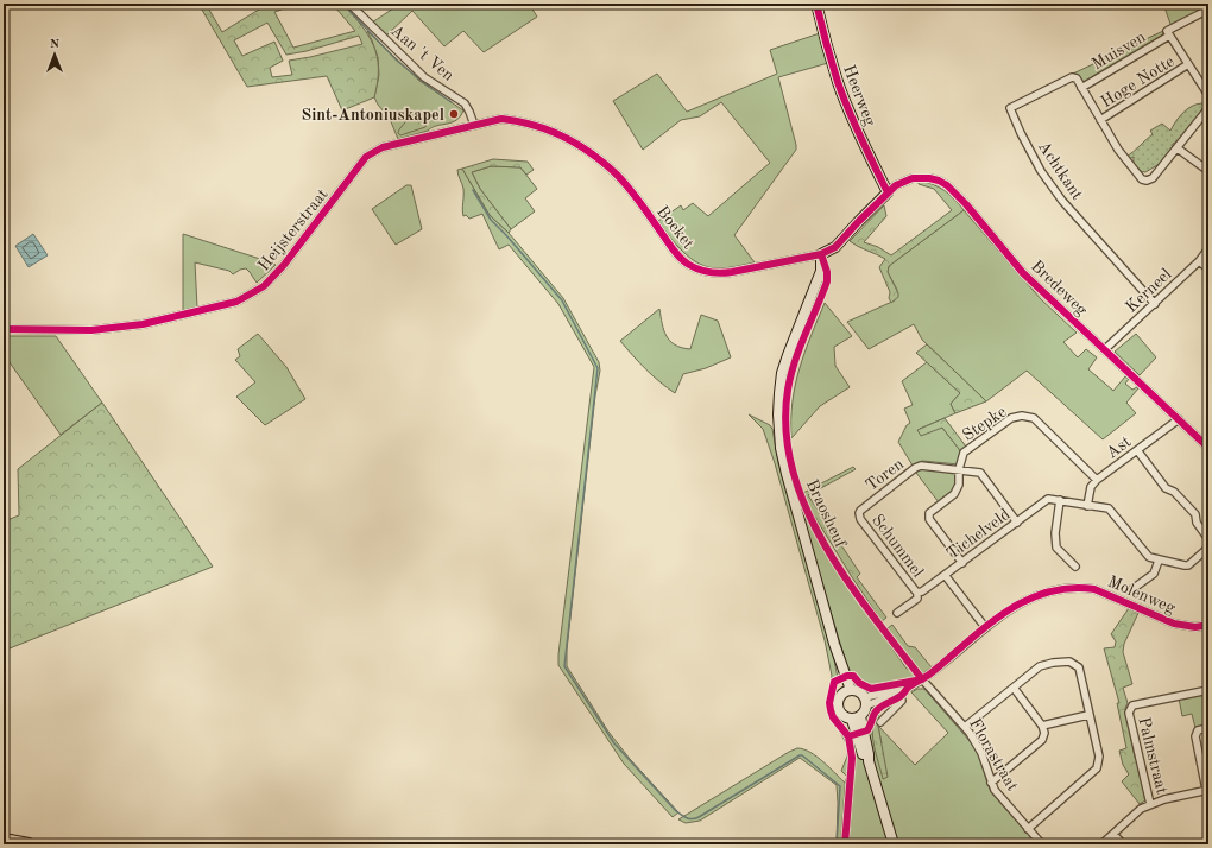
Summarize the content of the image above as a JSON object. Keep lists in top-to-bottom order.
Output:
{
  "streets": {
    "street": [
      "Muisven",
      "Aan 't Ven",
      "Hoge Notte",
      "Heerweg",
      "Achtkant",
      "Boeket",
      "Heijsterstraat",
      "Bredeweg",
      "Kerneel",
      "Stepke",
      "Ast",
      "Toren",
      "Tichelveld",
      "Schummel",
      "Molenweg",
      "Florastraat",
      "Palmstraat"
    ],
    "cycle path": ["Braosheuf"]
  },
  "crossings": [
    ["Muisven", "Hoge Notte"],
    ["Muisven", "Achtkant"],
    ["Aan 't Ven", "Boeket"],
    ["Aan 't Ven", "Heijsterstraat"],
    ["Hoge Notte", "Achtkant"],
    ["Heerweg", "Boeket"],
    ["Heerweg", "Bredeweg"],
    ["Achtkant", "Kerneel"],
    ["Boeket", "Heijsterstraat"],
    ["Boeket", "Bredeweg"],
    ["Bredeweg", "Kerneel"],
    ["Bredeweg", "Ast"],
    ["Stepke", "Ast"],
    ["Stepke", "Toren"],
    ["Ast", "Tichelveld"],
    ["Toren", "Tichelveld"],
    ["Toren", "Schummel"],
    ["Tichelveld", "Schummel"],
    ["Tichelveld", "Molenweg"],
    ["Molenweg", "Florastraat"]
  ],
  "places": ["Sint-Antoniuskapel"],
  "north": "top"
}
